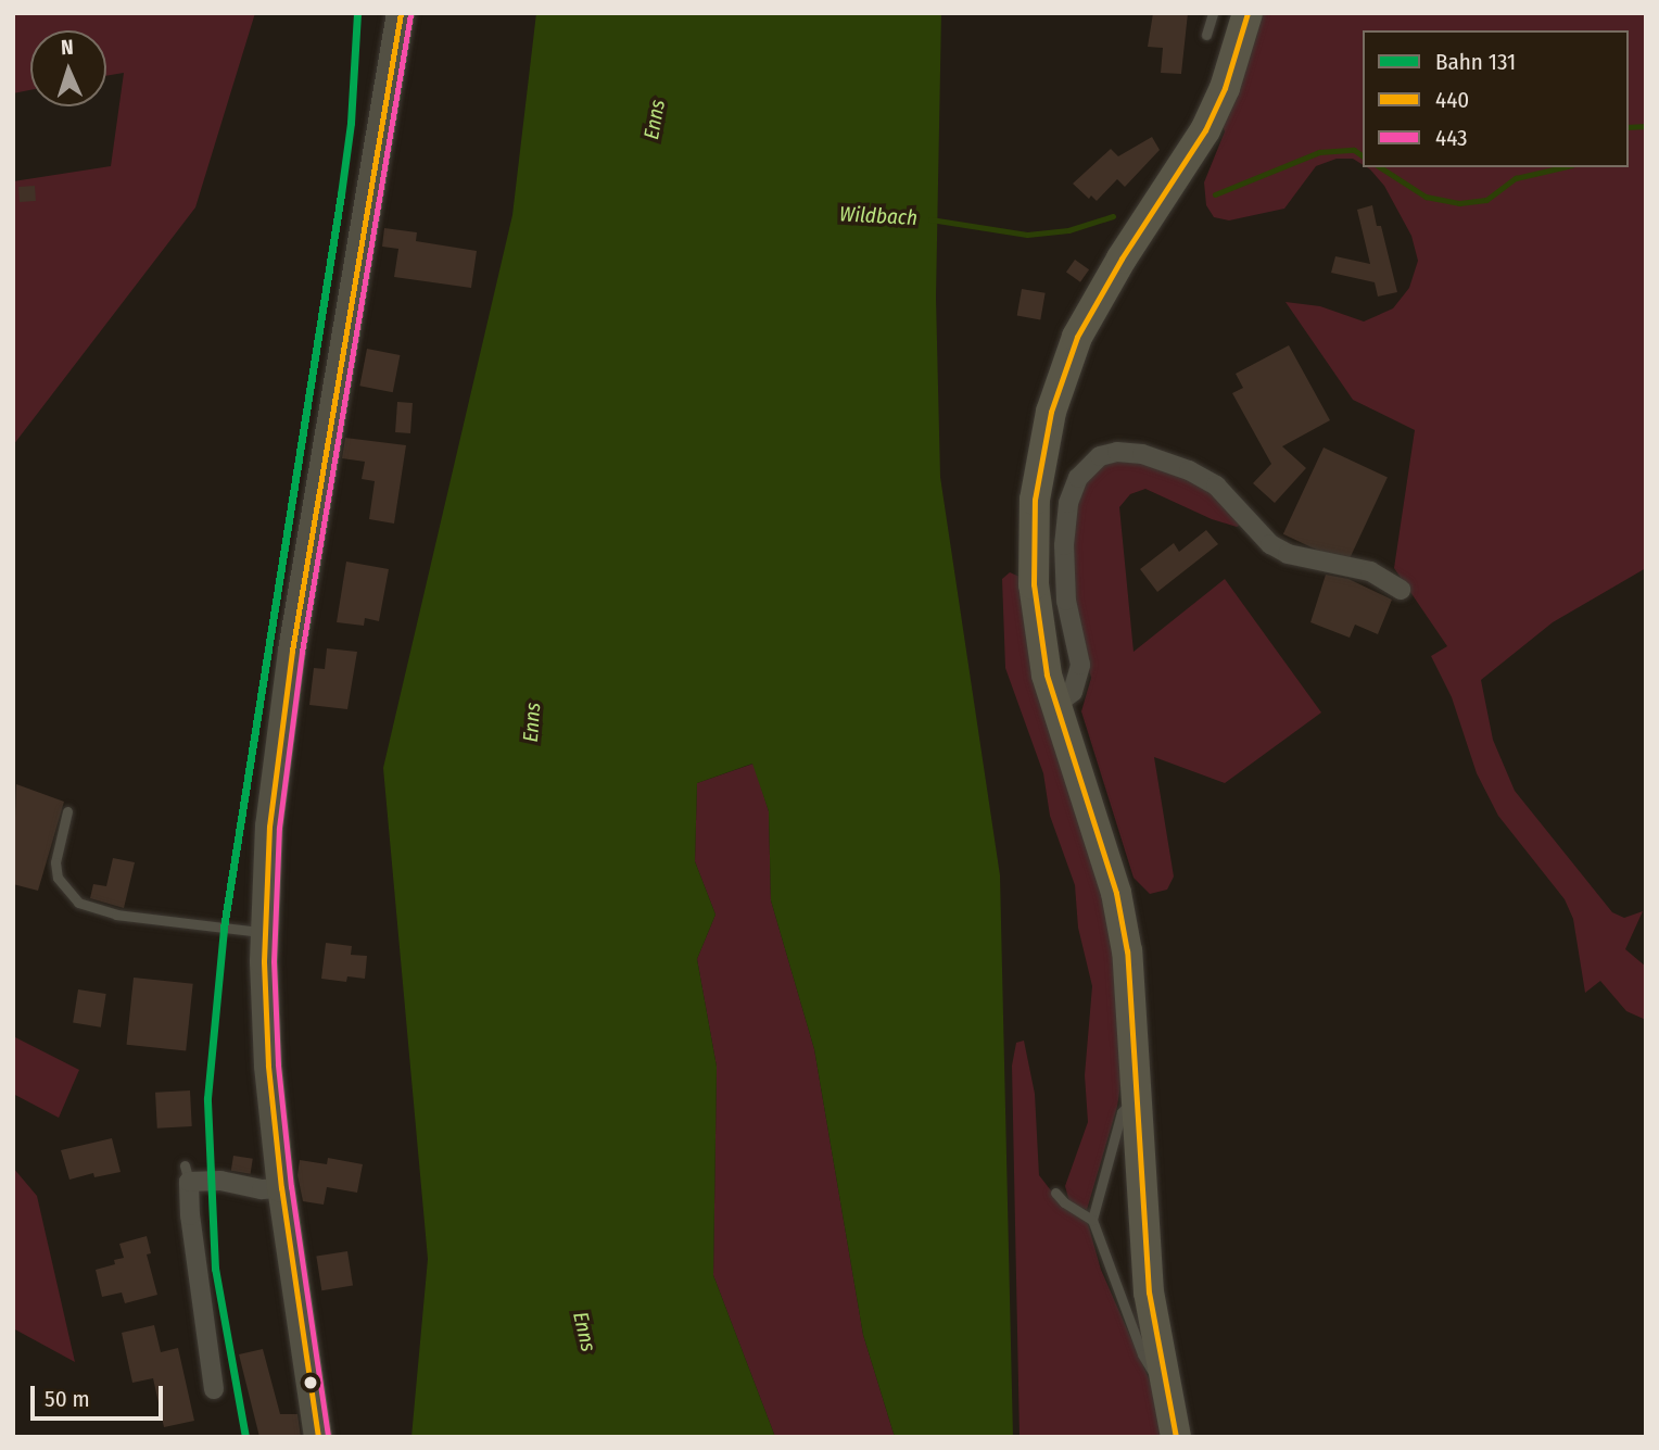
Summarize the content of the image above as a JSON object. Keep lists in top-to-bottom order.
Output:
{
  "water": ["Enns", "Wildbach"],
  "lines": ["rail line 131", "transit line 440", "transit line 443"],
  "legend": ["Bahn 131", "440", "443"],
  "scale_bar": "50 m",
  "north": "top"
}
